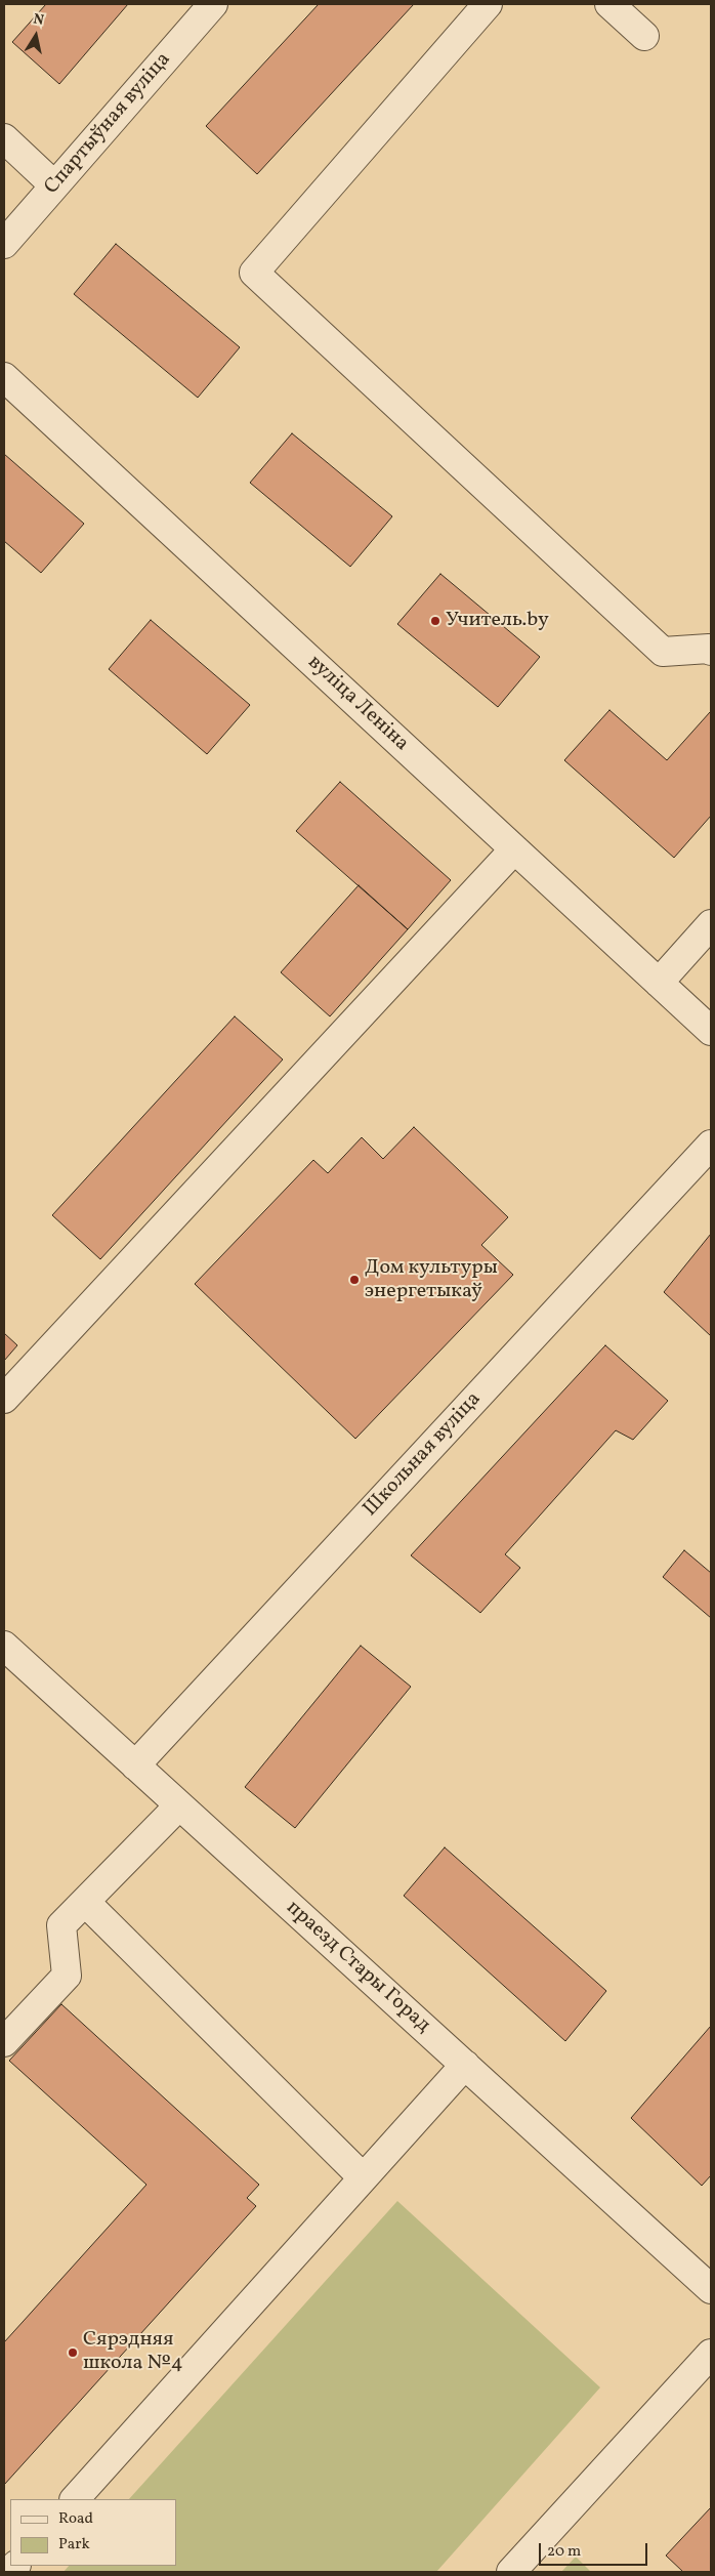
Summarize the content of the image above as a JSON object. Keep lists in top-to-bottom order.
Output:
{
  "streets": {
    "street": [
      "Спартыўная вуліца",
      "вуліца Леніна",
      "Школьная вуліца",
      "праезд Стары Горад"
    ]
  },
  "crossings": [
    ["Школьная вуліца", "праезд Стары Горад"]
  ],
  "places": ["Учитель.by", "Дом культуры энергетыкаў", "Сярэдняя школа №4"],
  "legend": ["Road", "Park"],
  "scale_bar": "20 m",
  "north": "top"
}
